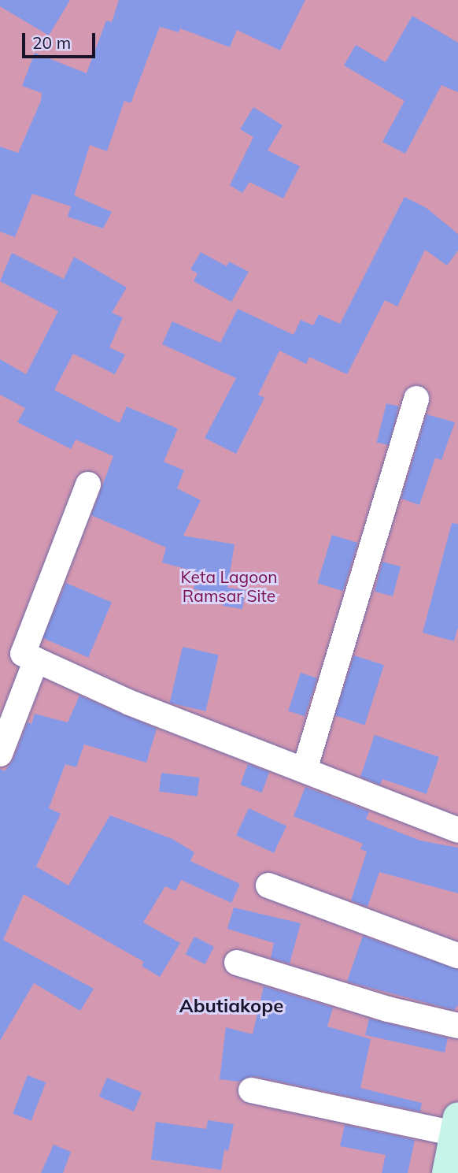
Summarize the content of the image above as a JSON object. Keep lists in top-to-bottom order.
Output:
{
  "districts": ["Abutiakope"],
  "parks": ["Keta Lagoon Ramsar Site"],
  "scale_bar": "20 m"
}
